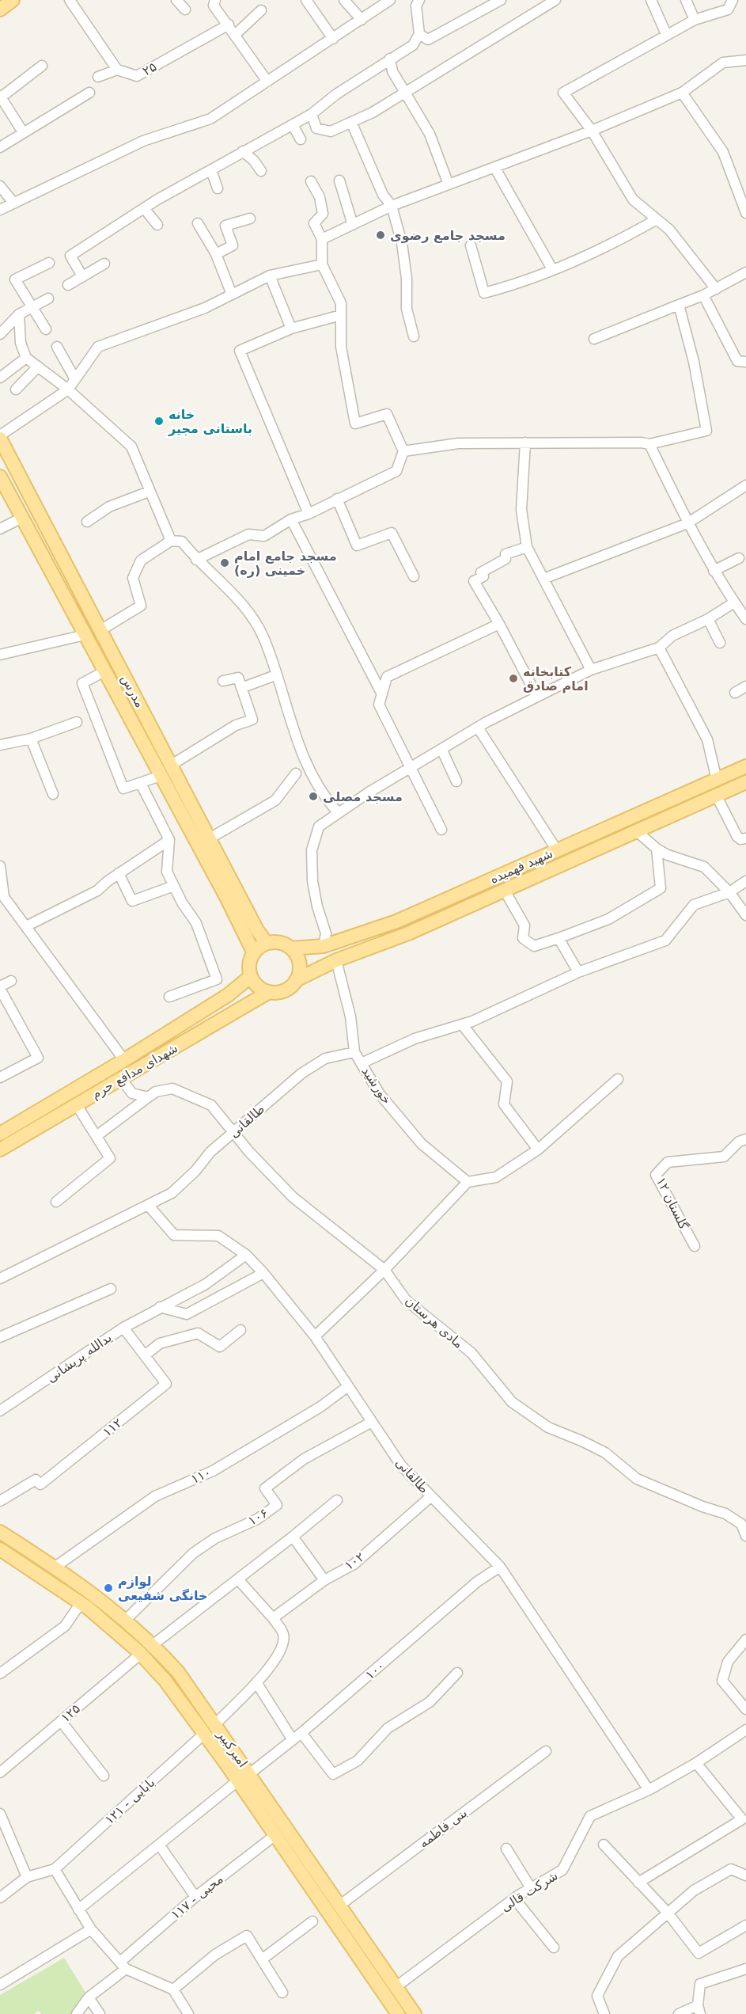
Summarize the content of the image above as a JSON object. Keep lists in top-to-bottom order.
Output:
{
  "streets": {
    "main road": [
      "مدرس",
      "شهید فهمیده",
      "شهدای مدافع حرم",
      "امیرکبیر"
    ],
    "street": [
      "۲۵",
      "خورشید",
      "طالقانی",
      "گلستان ۱۲",
      "مادی هرستان",
      "یدالله پریشانی",
      "۱۱۲",
      "۱۱۰",
      "۱۰۶",
      "۱۰۲",
      "۱۰۰",
      "۱۲۵",
      "بابایی - ۱۲۱",
      "بنی فاطمه",
      "شرکت قالی",
      "محبی - ۱۱۷"
    ]
  },
  "crossings": [
    ["مدرس", "شهید فهمیده"],
    ["مدرس", "شهدای مدافع حرم"],
    ["شهید فهمیده", "شهدای مدافع حرم"],
    ["شهید فهمیده", "خورشید"],
    ["خورشید", "طالقانی"],
    ["طالقانی", "مادی هرستان"],
    ["طالقانی", "یدالله پریشانی"],
    ["طالقانی", "۱۱۰"],
    ["طالقانی", "۱۰۶"],
    ["طالقانی", "۱۰۲"],
    ["طالقانی", "۱۰۰"],
    ["طالقانی", "شرکت قالی"],
    ["یدالله پریشانی", "۱۱۲"],
    ["۱۱۰", "امیرکبیر"],
    ["۱۰۶", "امیرکبیر"],
    ["۱۰۰", "امیرکبیر"],
    ["۱۲۵", "امیرکبیر"],
    ["امیرکبیر", "بابایی - ۱۲۱"],
    ["امیرکبیر", "بنی فاطمه"],
    ["امیرکبیر", "شرکت قالی"],
    ["امیرکبیر", "محبی - ۱۱۷"]
  ],
  "places": [
    "مسجد جامع رضوی",
    "خانه باستانی مجیر",
    "مسجد جامع امام خمینی (ره)",
    "کتابخانه امام صادق",
    "مسجد مصلی",
    "لوازم خانگی شفیعی"
  ]
}
